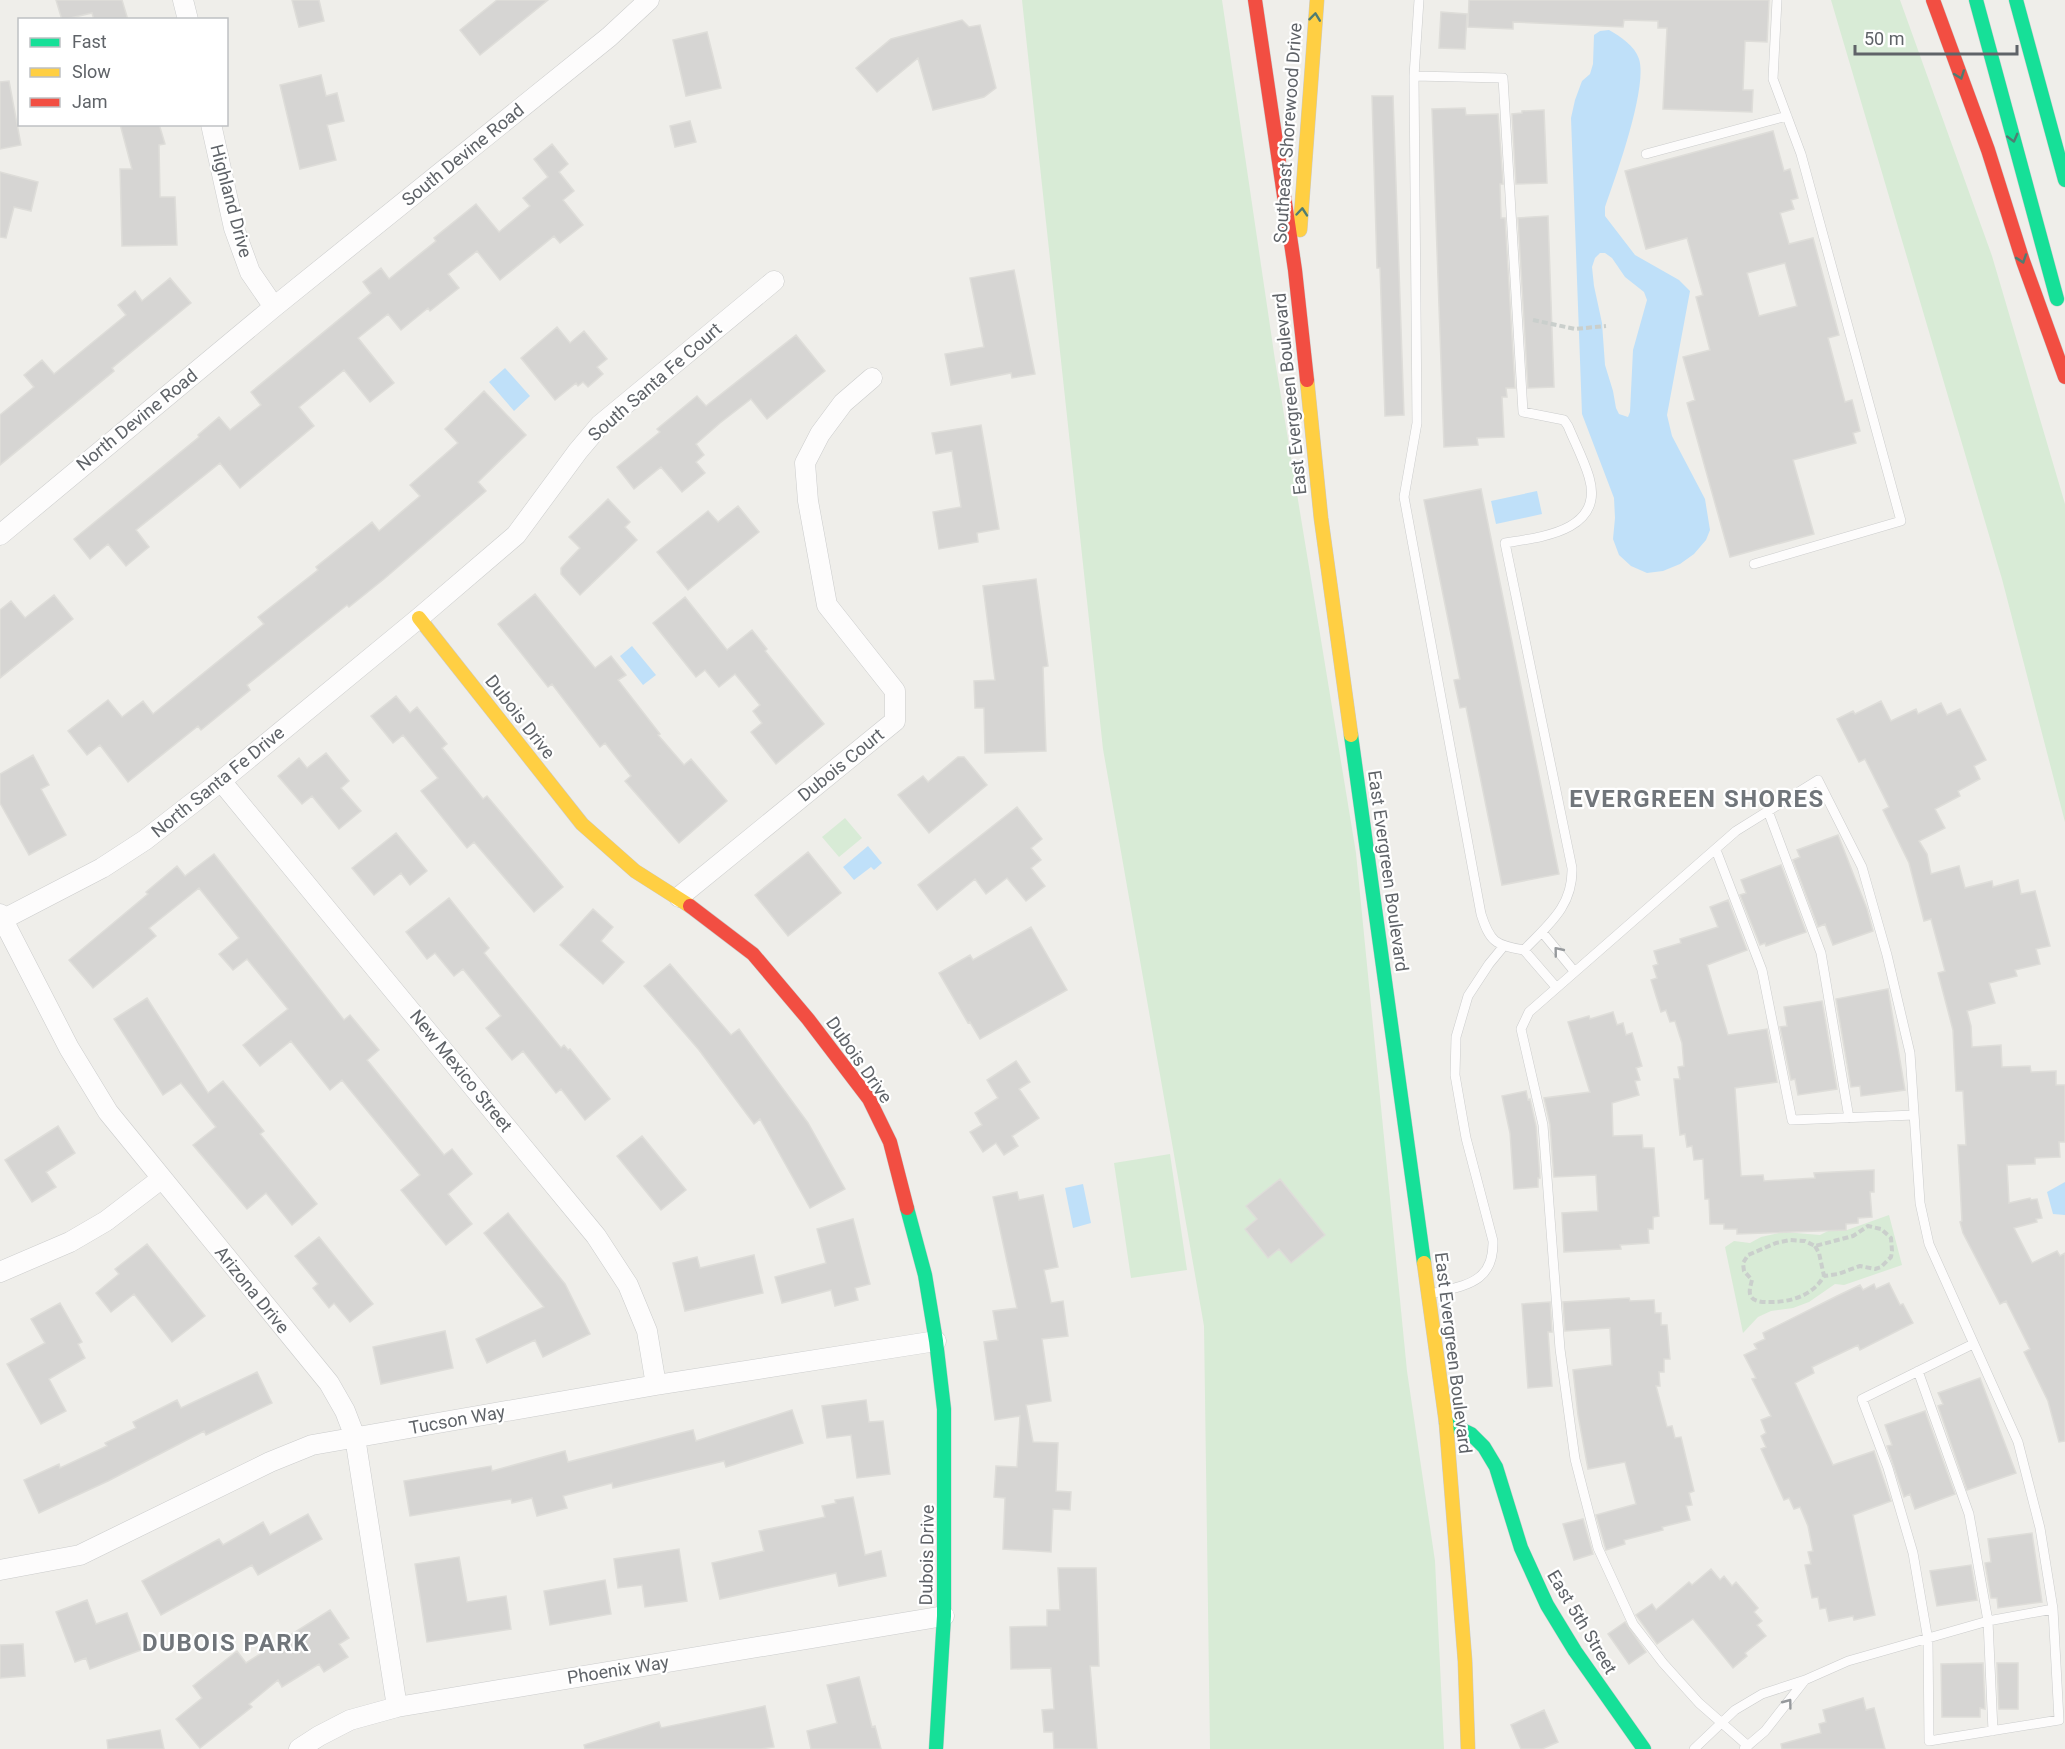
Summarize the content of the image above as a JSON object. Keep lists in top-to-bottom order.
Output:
{
  "streets": {
    "main road": [
      "Southeast Shorewood Drive",
      "East Evergreen Boulevard",
      "Dubois Drive",
      "East 5th Street"
    ],
    "street": [
      "South Devine Road",
      "Highland Drive",
      "South Santa Fe Court",
      "North Devine Road",
      "Dubois Court",
      "North Santa Fe Drive",
      "New Mexico Street",
      "Arizona Drive",
      "Tucson Way",
      "Phoenix Way"
    ]
  },
  "crossings": [
    ["Southeast Shorewood Drive", "East Evergreen Boulevard"],
    ["South Devine Road", "Highland Drive"],
    ["South Devine Road", "North Devine Road"],
    ["Highland Drive", "North Devine Road"],
    ["South Santa Fe Court", "Dubois Drive"],
    ["South Santa Fe Court", "North Santa Fe Drive"],
    ["East Evergreen Boulevard", "East 5th Street"],
    ["Dubois Drive", "Dubois Court"],
    ["Dubois Drive", "North Santa Fe Drive"],
    ["Dubois Drive", "Tucson Way"],
    ["Dubois Drive", "Phoenix Way"],
    ["North Santa Fe Drive", "New Mexico Street"],
    ["North Santa Fe Drive", "Arizona Drive"],
    ["New Mexico Street", "Tucson Way"],
    ["Arizona Drive", "Tucson Way"],
    ["Arizona Drive", "Phoenix Way"]
  ],
  "one_way": ["Southeast Shorewood Drive"],
  "districts": ["EVERGREEN SHORES", "DUBOIS PARK"],
  "legend": ["Fast", "Slow", "Jam"],
  "scale_bar": "50 m"
}
